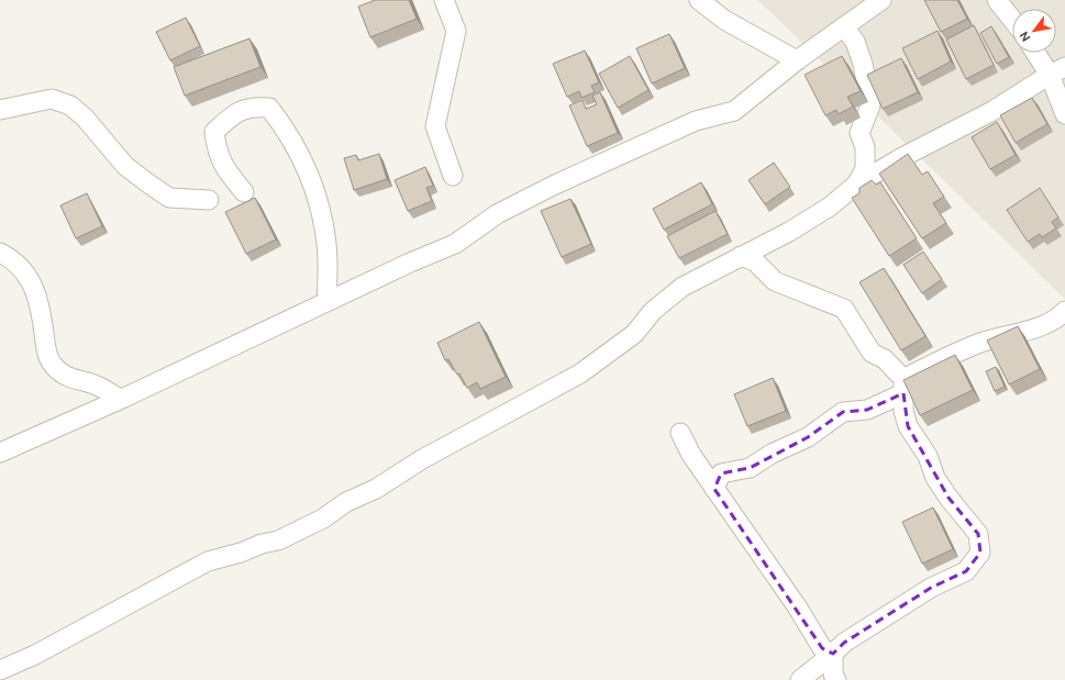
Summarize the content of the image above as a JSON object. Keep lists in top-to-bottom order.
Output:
{
  "north": "bottom left"
}
